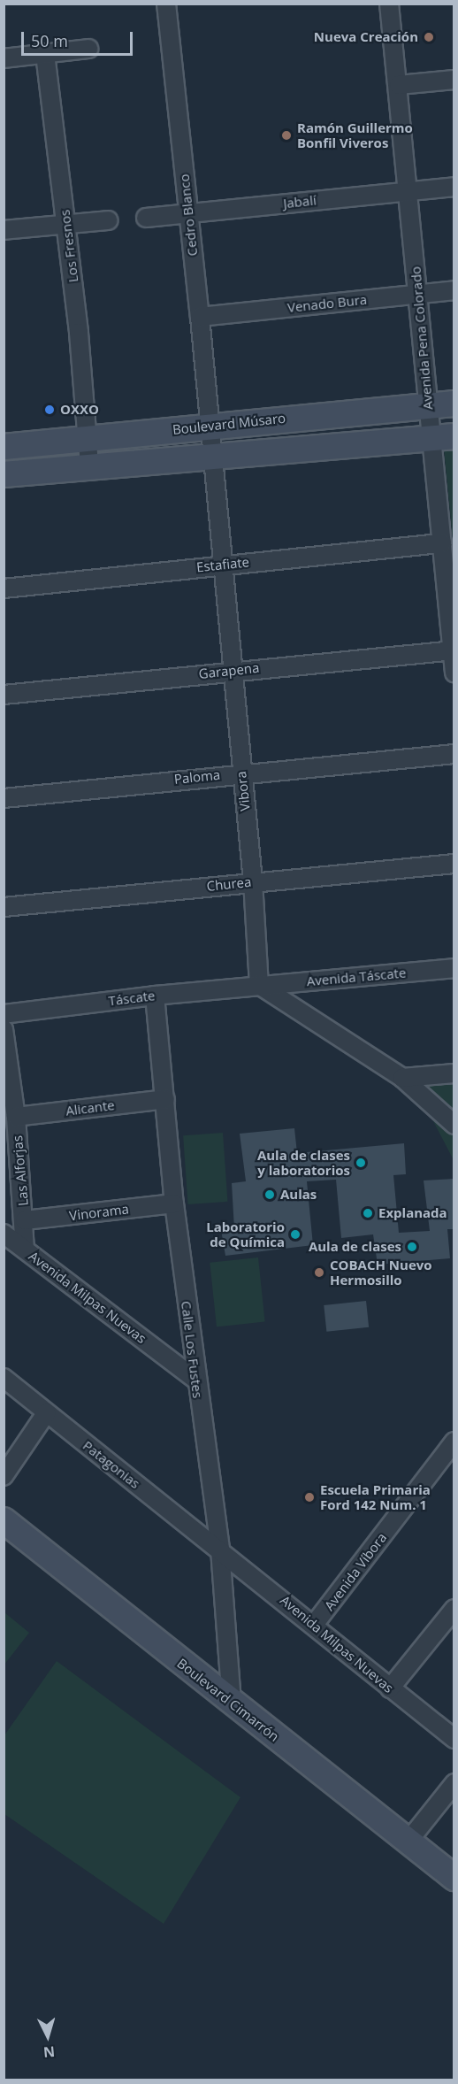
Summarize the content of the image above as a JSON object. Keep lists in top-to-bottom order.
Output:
{
  "streets": {
    "street": [
      "Jabalí",
      "Cedro Blanco",
      "Los Fresnos",
      "Venado Bura",
      "Avenida Pena Colorado",
      "Boulevard Músaro",
      "Estafiate",
      "Garapena",
      "Paloma",
      "Vibora",
      "Churea",
      "Avenida Táscate",
      "Táscate",
      "Alicante",
      "Las Alforjas",
      "Vinorama",
      "Avenida Milpas Nuevas",
      "Calle Los Fustes",
      "Patagonias",
      "Avenida Víbora",
      "Boulevard Cimarrón"
    ]
  },
  "crossings": [
    ["Jabalí", "Cedro Blanco"],
    ["Jabalí", "Avenida Pena Colorado"],
    ["Cedro Blanco", "Venado Bura"],
    ["Cedro Blanco", "Boulevard Músaro"],
    ["Cedro Blanco", "Vibora"],
    ["Los Fresnos", "Boulevard Músaro"],
    ["Venado Bura", "Avenida Pena Colorado"],
    ["Avenida Pena Colorado", "Boulevard Músaro"],
    ["Avenida Pena Colorado", "Estafiate"],
    ["Avenida Pena Colorado", "Garapena"],
    ["Boulevard Músaro", "Vibora"],
    ["Estafiate", "Vibora"],
    ["Garapena", "Vibora"],
    ["Paloma", "Vibora"],
    ["Vibora", "Churea"],
    ["Vibora", "Avenida Táscate"],
    ["Vibora", "Táscate"],
    ["Avenida Táscate", "Táscate"],
    ["Táscate", "Calle Los Fustes"],
    ["Alicante", "Las Alforjas"],
    ["Alicante", "Calle Los Fustes"],
    ["Las Alforjas", "Vinorama"],
    ["Las Alforjas", "Avenida Milpas Nuevas"],
    ["Vinorama", "Calle Los Fustes"],
    ["Avenida Milpas Nuevas", "Calle Los Fustes"],
    ["Avenida Milpas Nuevas", "Patagonias"],
    ["Avenida Milpas Nuevas", "Avenida Víbora"],
    ["Calle Los Fustes", "Patagonias"],
    ["Calle Los Fustes", "Boulevard Cimarrón"]
  ],
  "places": [
    "Nueva Creación",
    "Ramón Guillermo Bonfil Viveros",
    "OXXO",
    "Aula de clases y laboratorios",
    "Aulas",
    "Explanada",
    "Laboratorio de Química",
    "Aula de clases",
    "COBACH Nuevo Hermosillo",
    "Escuela Primaria Ford 142 Num. 1"
  ],
  "scale_bar": "50 m",
  "north": "bottom"
}
